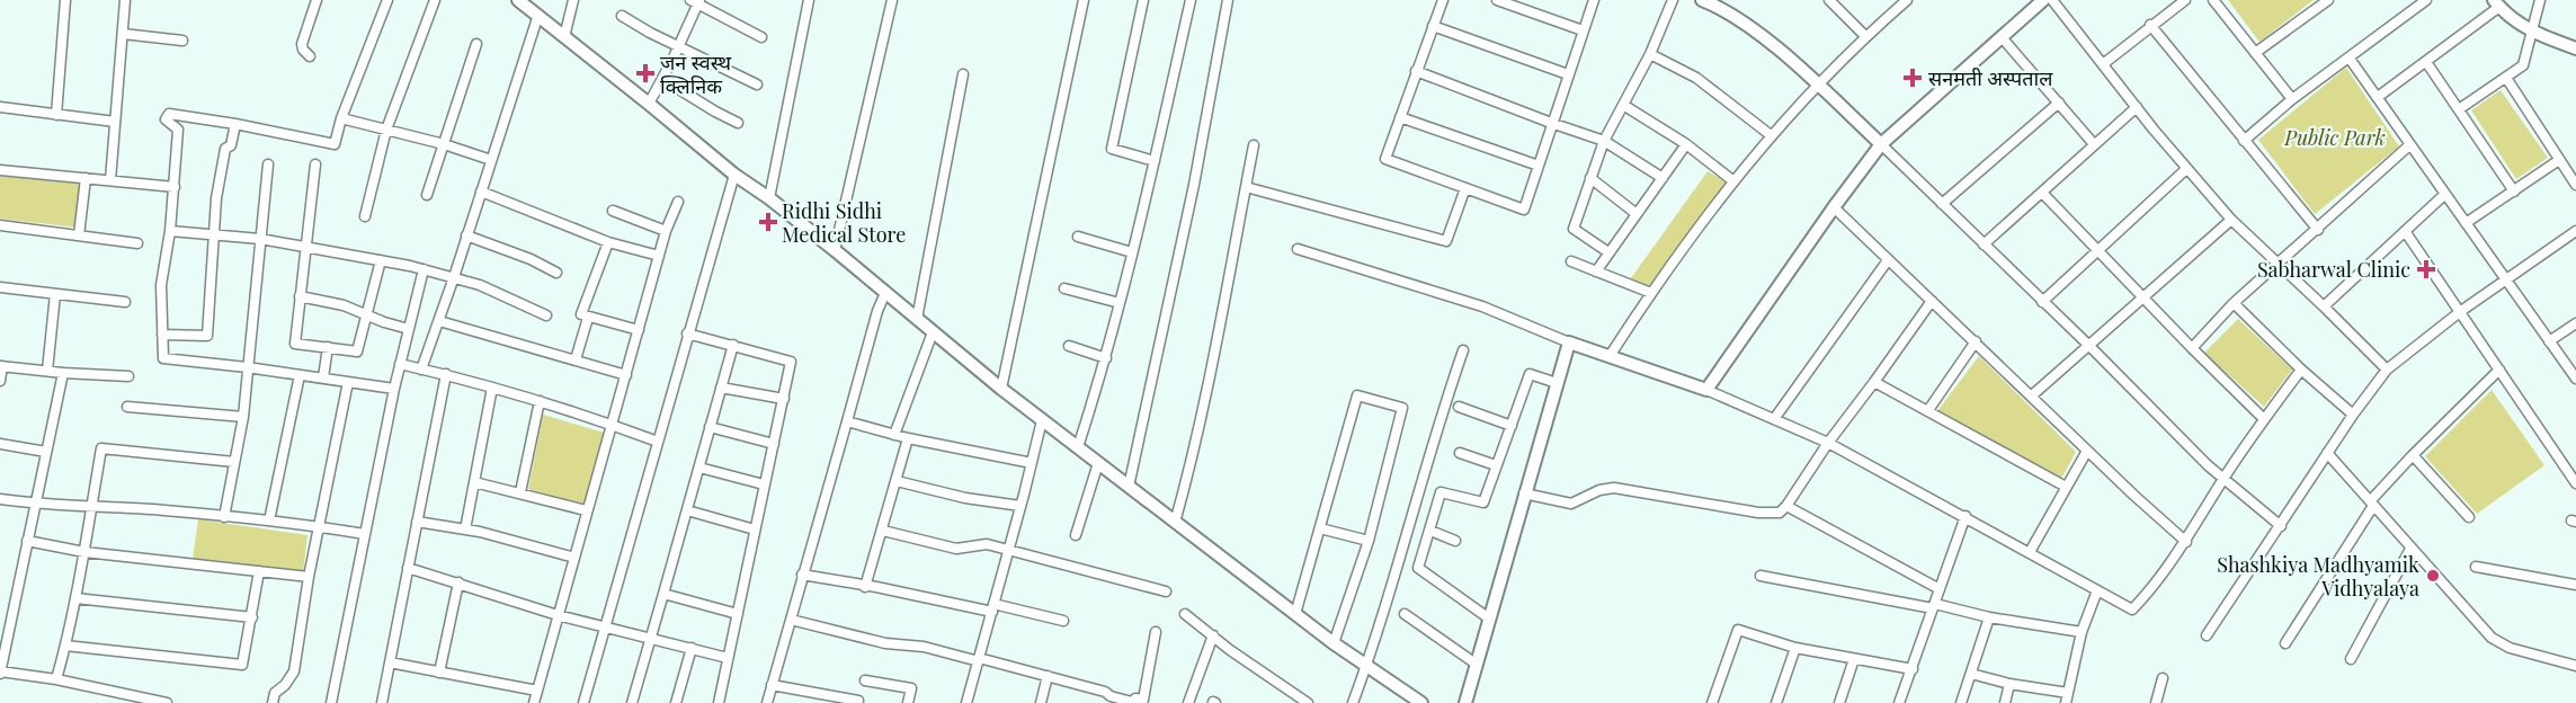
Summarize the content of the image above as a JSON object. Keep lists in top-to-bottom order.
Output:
{
  "parks": ["Public Park"],
  "places": {
    "health": [
      "जन स्वस्थ क्लिनिक",
      "सनमती अस्पताल",
      "Ridhi Sidhi Medical Store",
      "Sabharwal Clinic"
    ],
    "other": ["Shashkiya Madhyamik Vidhyalaya"]
  }
}
